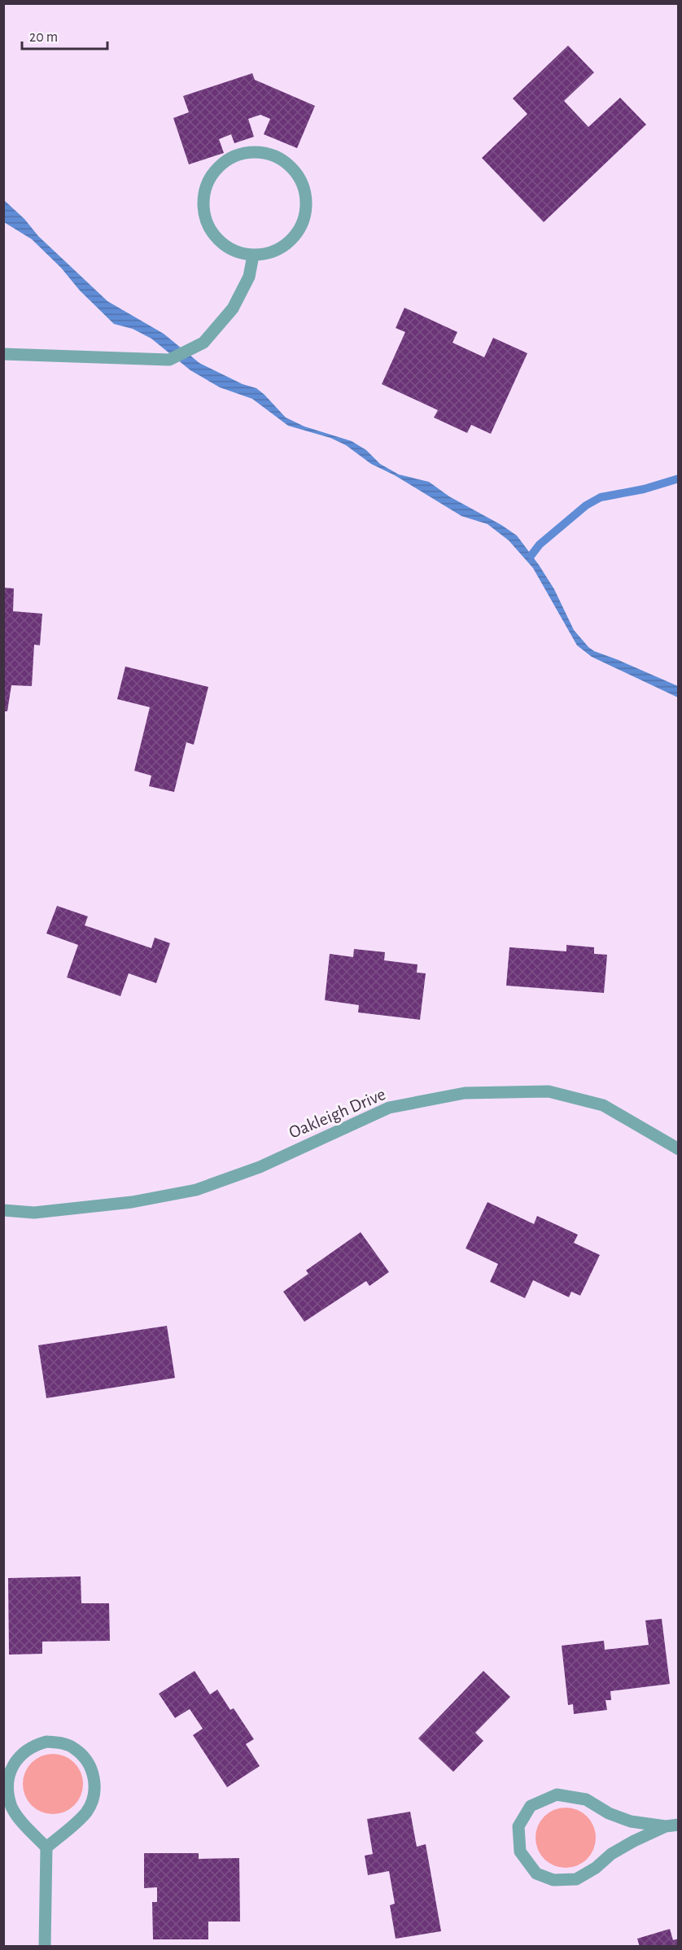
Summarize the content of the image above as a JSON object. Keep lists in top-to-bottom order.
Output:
{
  "streets": {
    "street": ["Oakleigh Drive"]
  },
  "scale_bar": "20 m"
}
